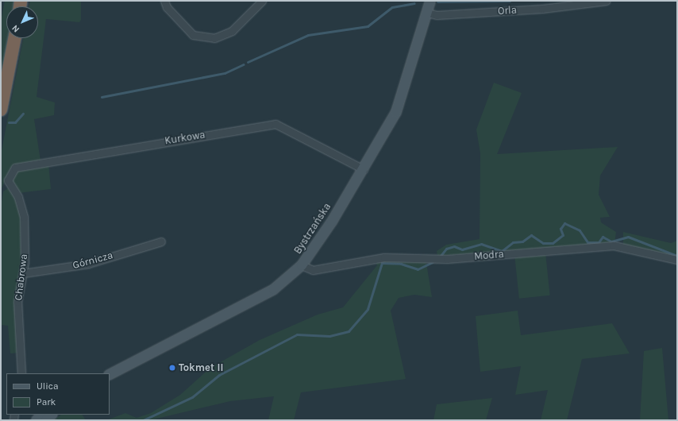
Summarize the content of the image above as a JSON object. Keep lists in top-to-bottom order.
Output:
{
  "streets": {
    "main road": ["Bystrzańska"],
    "street": [
      "Orla",
      "Kurkowa",
      "Modra",
      "Górnicza",
      "Chabrowa"
    ]
  },
  "crossings": [
    ["Orla", "Bystrzańska"],
    ["Kurkowa", "Bystrzańska"],
    ["Kurkowa", "Chabrowa"],
    ["Bystrzańska", "Modra"],
    ["Górnicza", "Chabrowa"]
  ],
  "places": ["Tokmet II"],
  "legend": ["Ulica", "Park"],
  "north": "bottom left"
}
